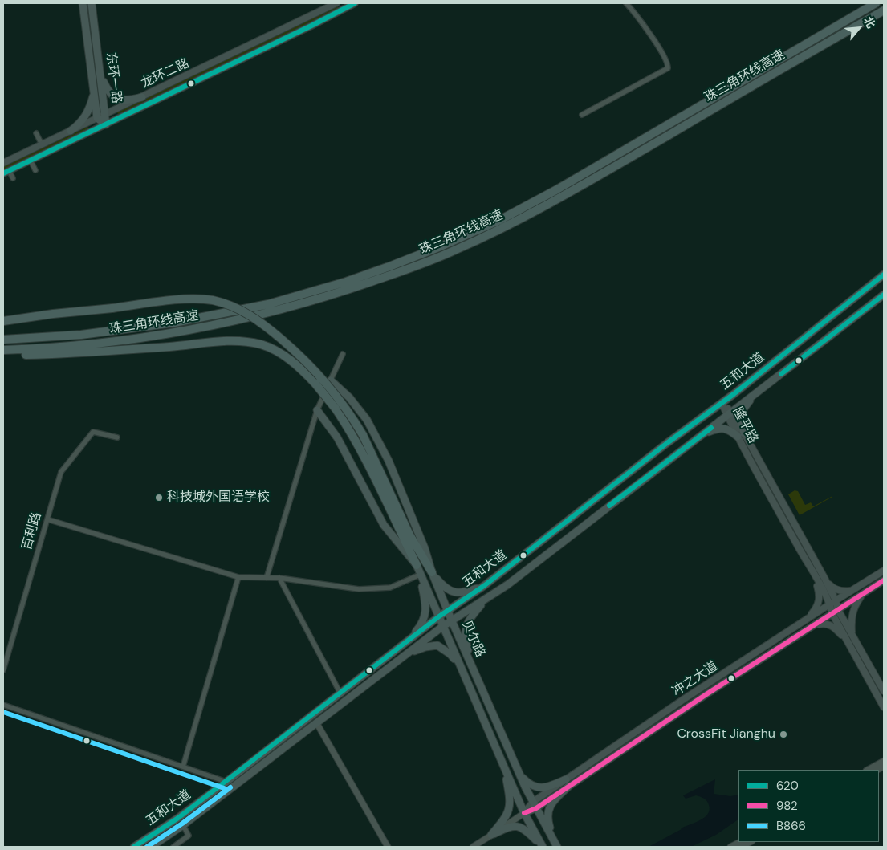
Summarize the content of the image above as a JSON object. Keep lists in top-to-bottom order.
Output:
{
  "streets": {
    "highway": ["珠三角环线高速"],
    "main road": [
      "龙环二路",
      "东环一路",
      "五和大道",
      "隆平路",
      "贝尔路",
      "冲之大道"
    ],
    "street": ["百利路"]
  },
  "crossings": [
    ["龙环二路", "东环一路"],
    ["五和大道", "隆平路"],
    ["五和大道", "贝尔路"],
    ["隆平路", "冲之大道"],
    ["贝尔路", "冲之大道"]
  ],
  "places": ["科技城外国语学校", "CrossFit Jianghu"],
  "lines": ["transit line 620", "transit line 982", "transit line B866"],
  "legend": ["620", "982", "B866"],
  "north": "top right"
}
